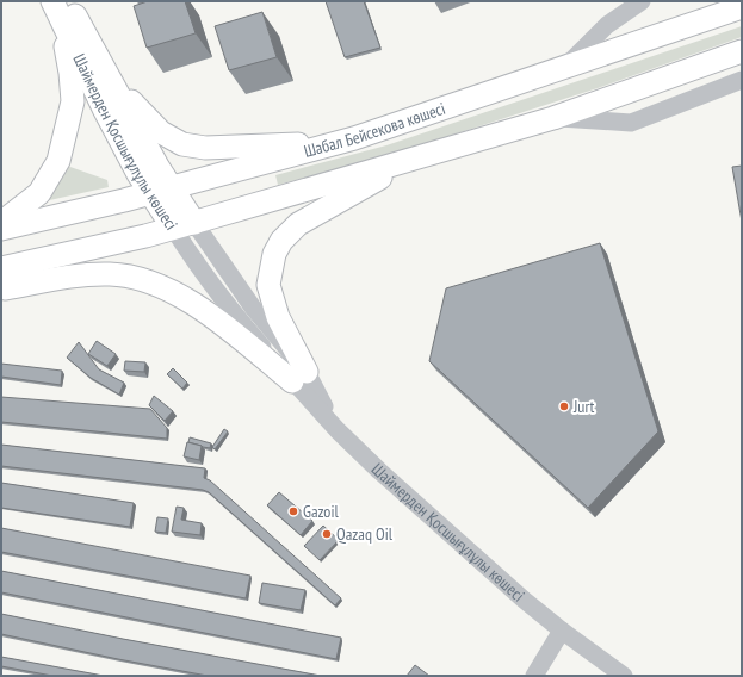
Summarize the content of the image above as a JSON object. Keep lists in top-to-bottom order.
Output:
{
  "streets": {
    "main road": ["Шабал Бейсекова көшесі", "Шаймерден Қосшығұлұлы көшесі"]
  },
  "crossings": [
    ["Шабал Бейсекова көшесі", "Шаймерден Қосшығұлұлы көшесі"]
  ],
  "places": ["Jurt", "Gazoil", "Qazaq Oil"]
}
